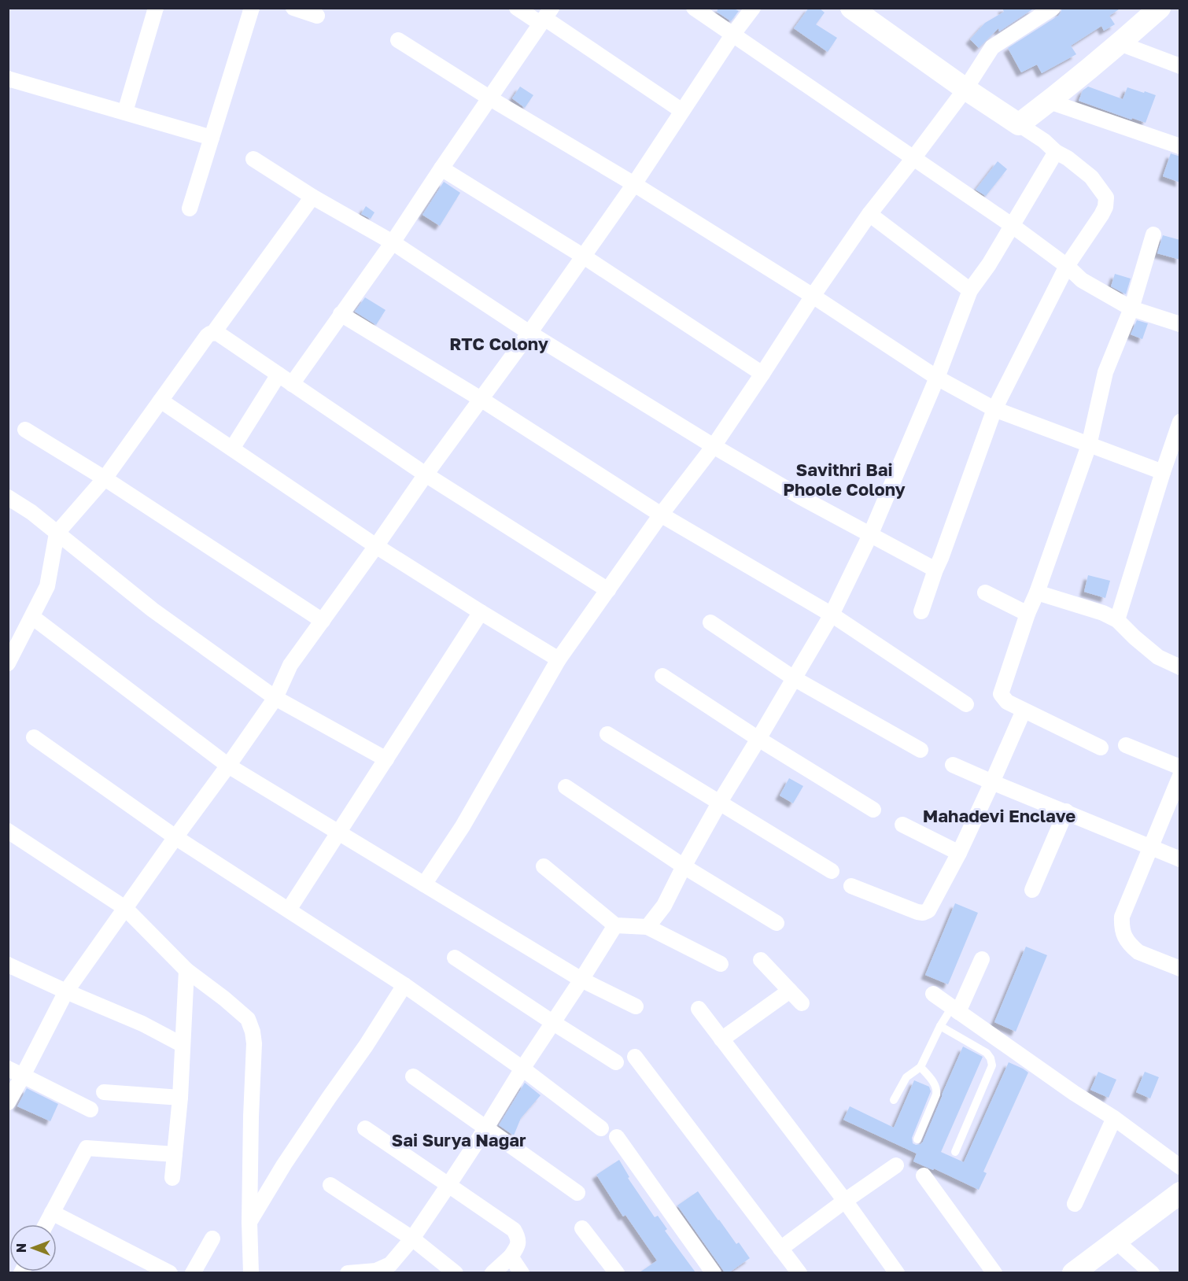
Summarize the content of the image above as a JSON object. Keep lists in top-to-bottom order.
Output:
{
  "districts": [
    "RTC Colony",
    "Savithri Bai Phoole Colony",
    "Mahadevi Enclave",
    "Sai Surya Nagar"
  ],
  "north": "left"
}
